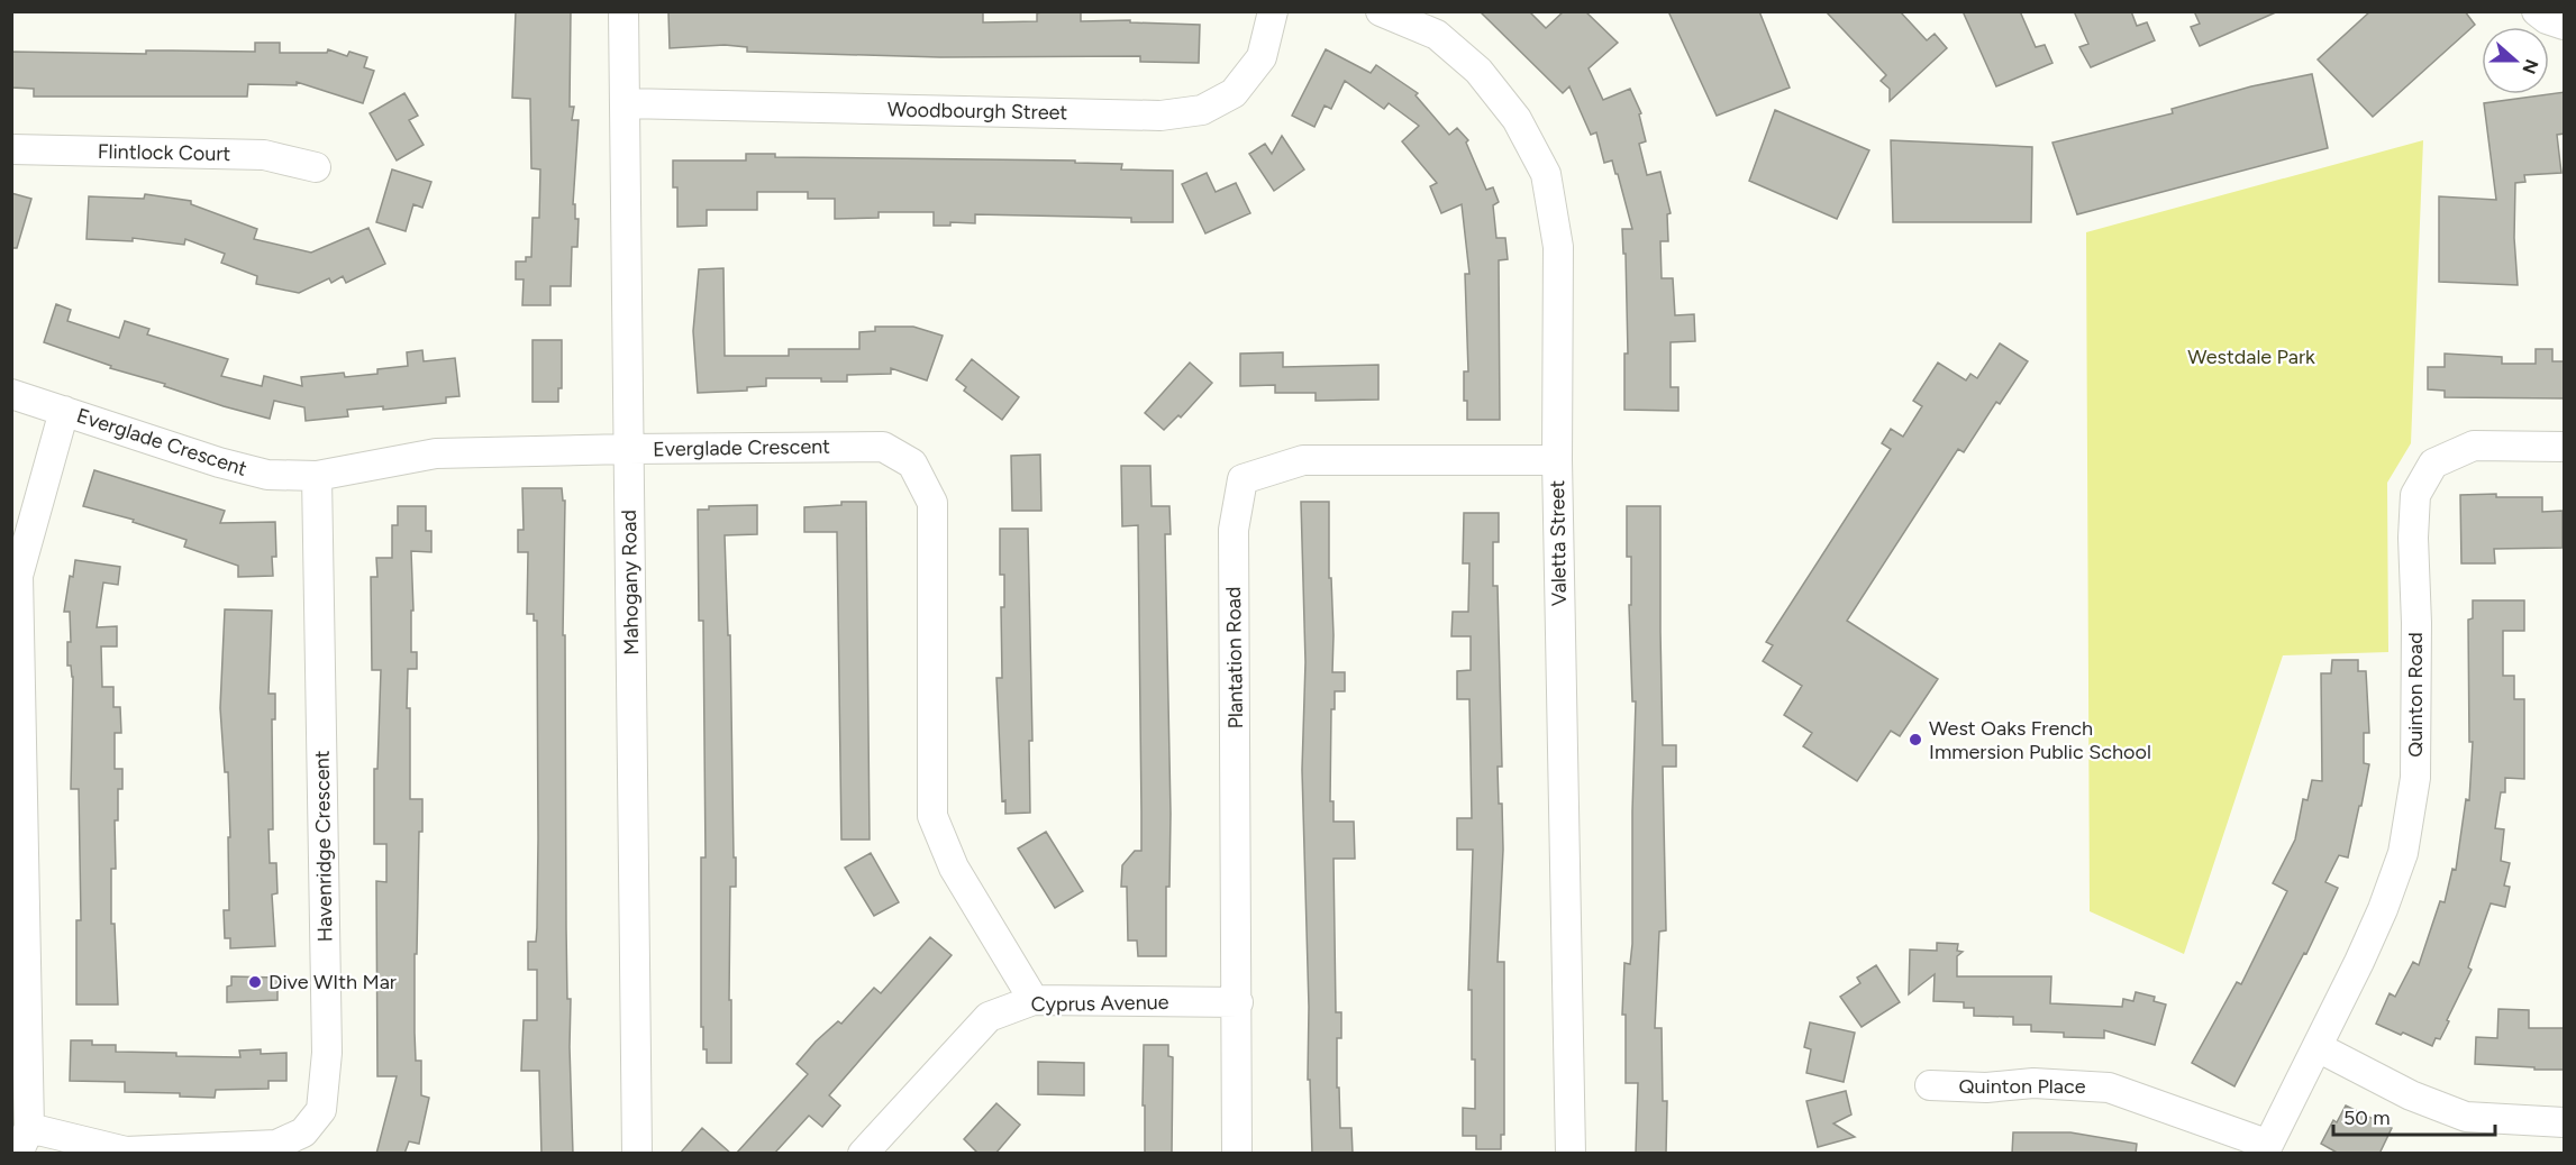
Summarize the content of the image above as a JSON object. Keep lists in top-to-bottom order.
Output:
{
  "streets": {
    "street": [
      "Woodbourgh Street",
      "Flintlock Court",
      "Everglade Crescent",
      "Valetta Street",
      "Mahogany Road",
      "Plantation Road",
      "Quinton Road",
      "Havenridge Crescent",
      "Cyprus Avenue",
      "Quinton Place"
    ]
  },
  "crossings": [
    ["Woodbourgh Street", "Mahogany Road"],
    ["Everglade Crescent", "Mahogany Road"],
    ["Everglade Crescent", "Havenridge Crescent"],
    ["Everglade Crescent", "Cyprus Avenue"],
    ["Valetta Street", "Plantation Road"],
    ["Plantation Road", "Cyprus Avenue"],
    ["Quinton Road", "Quinton Place"]
  ],
  "parks": ["Westdale Park"],
  "places": ["West Oaks French Immersion Public School", "Dive WIth Mar"],
  "scale_bar": "50 m",
  "north": "right"
}
